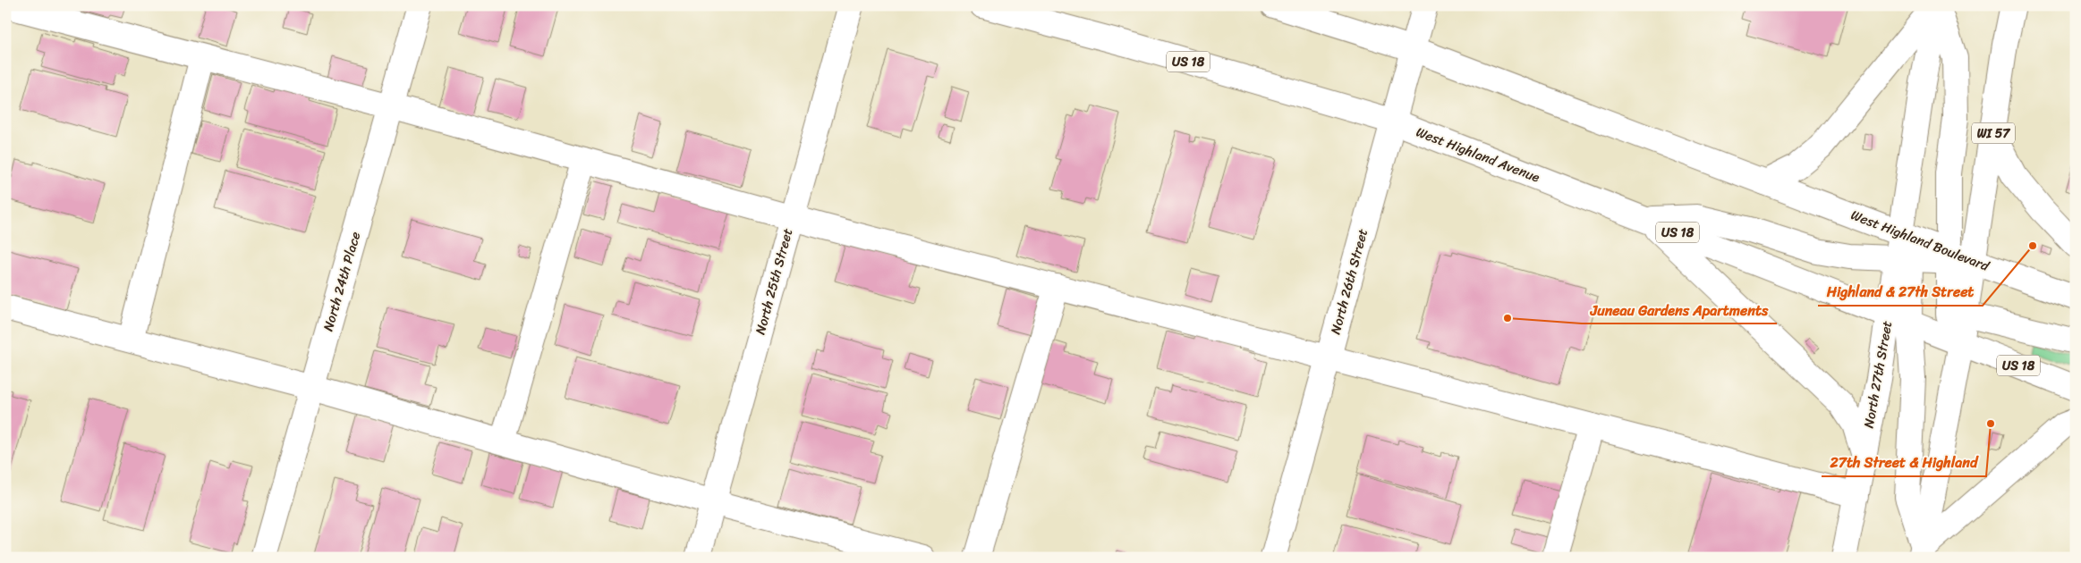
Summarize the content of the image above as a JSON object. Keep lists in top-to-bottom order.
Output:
{
  "streets": {
    "main road": [
      "US 18",
      "WI 57",
      "West Highland Avenue",
      "West Highland Boulevard",
      "North 24th Place",
      "North 25th Street",
      "North 26th Street",
      "North 27th Street"
    ]
  },
  "crossings": [
    ["US 18", "WI 57"],
    ["US 18", "West Highland Avenue"],
    ["WI 57", "West Highland Avenue"],
    ["WI 57", "West Highland Boulevard"],
    ["West Highland Avenue", "North 26th Street"],
    ["West Highland Avenue", "North 27th Street"],
    ["West Highland Boulevard", "North 27th Street"]
  ],
  "places": ["Highland & 27th Street", "Juneau Gardens Apartments", "27th Street & Highland"]
}
